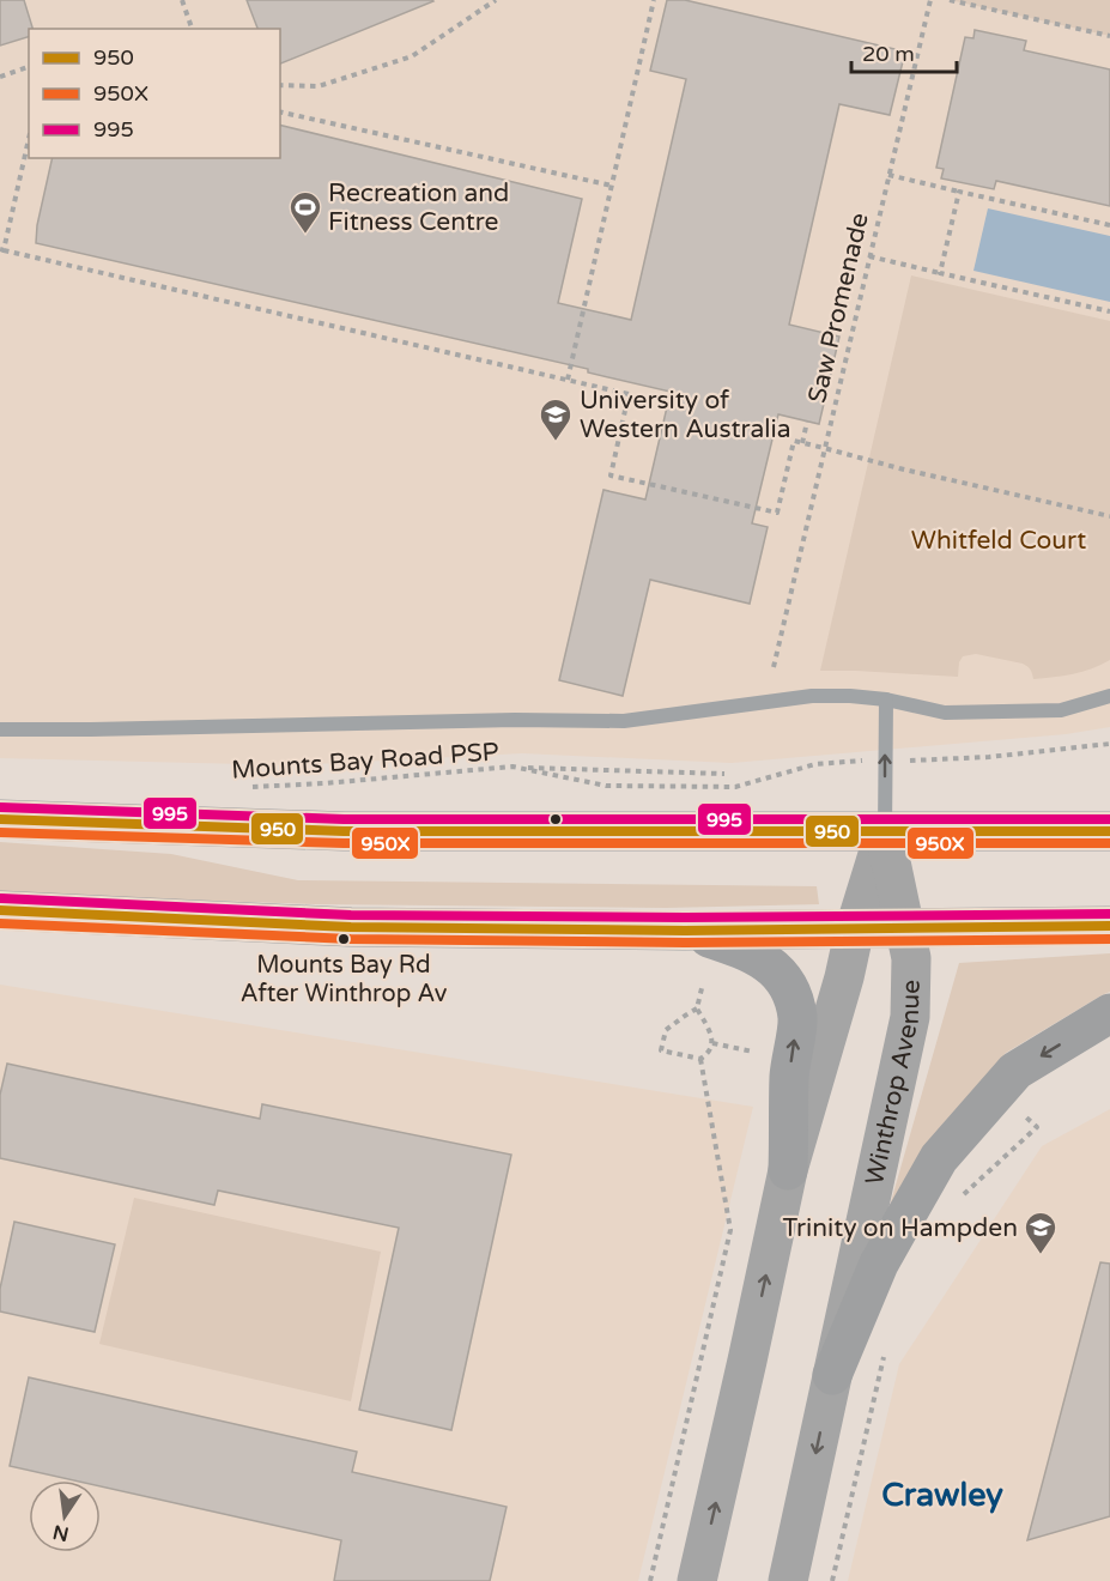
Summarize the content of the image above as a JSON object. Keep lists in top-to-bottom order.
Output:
{
  "streets": {
    "main road": ["Winthrop Avenue"],
    "path": ["Saw Promenade", "Mounts Bay Road PSP"]
  },
  "districts": ["Crawley"],
  "parks": ["Whitfeld Court"],
  "places": {
    "sports": ["Recreation and Fitness Centre"],
    "school or university": ["University of Western Australia", "Trinity on Hampden"],
    "other": ["Mounts Bay Rd After Winthrop Av"]
  },
  "lines": ["transit line 995", "transit line 950", "transit line 950X"],
  "legend": ["950", "950X", "995"],
  "scale_bar": "20 m",
  "north": "bottom"
}
